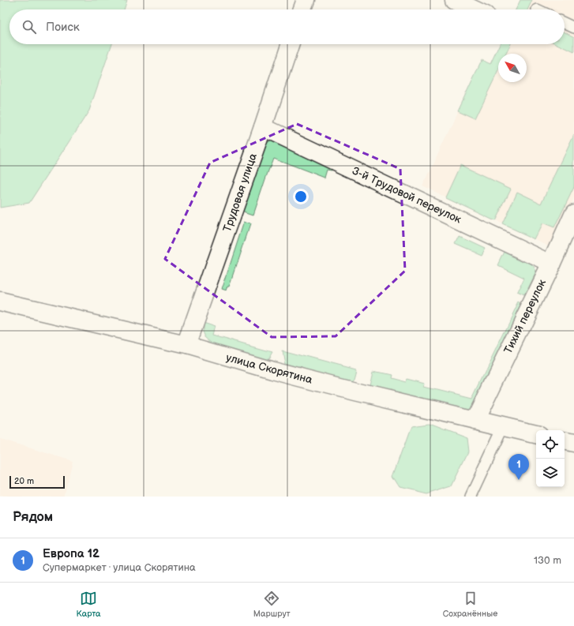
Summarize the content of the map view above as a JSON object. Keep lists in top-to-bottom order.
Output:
{
  "streets": {
    "street": [
      "Трудовая улица",
      "3-й Трудовой переулок",
      "Тихий переулок",
      "улица Скорятина"
    ]
  },
  "crossings": [
    ["Трудовая улица", "3-й Трудовой переулок"],
    ["Трудовая улица", "улица Скорятина"],
    ["3-й Трудовой переулок", "Тихий переулок"],
    ["Тихий переулок", "улица Скорятина"]
  ],
  "scale_bar": "20 m",
  "north": "top left",
  "page": {
    "search": "Поиск",
    "pins": "1",
    "scale": "20 m",
    "heading": "Рядом",
    "list": [
      {
        "mark": "1",
        "name": "Европа 12",
        "note": "Супермаркет · улица Скорятина",
        "value": "130 m"
      }
    ],
    "nav": ["Карта", "Маршрут", "Сохранённые"]
  }
}
